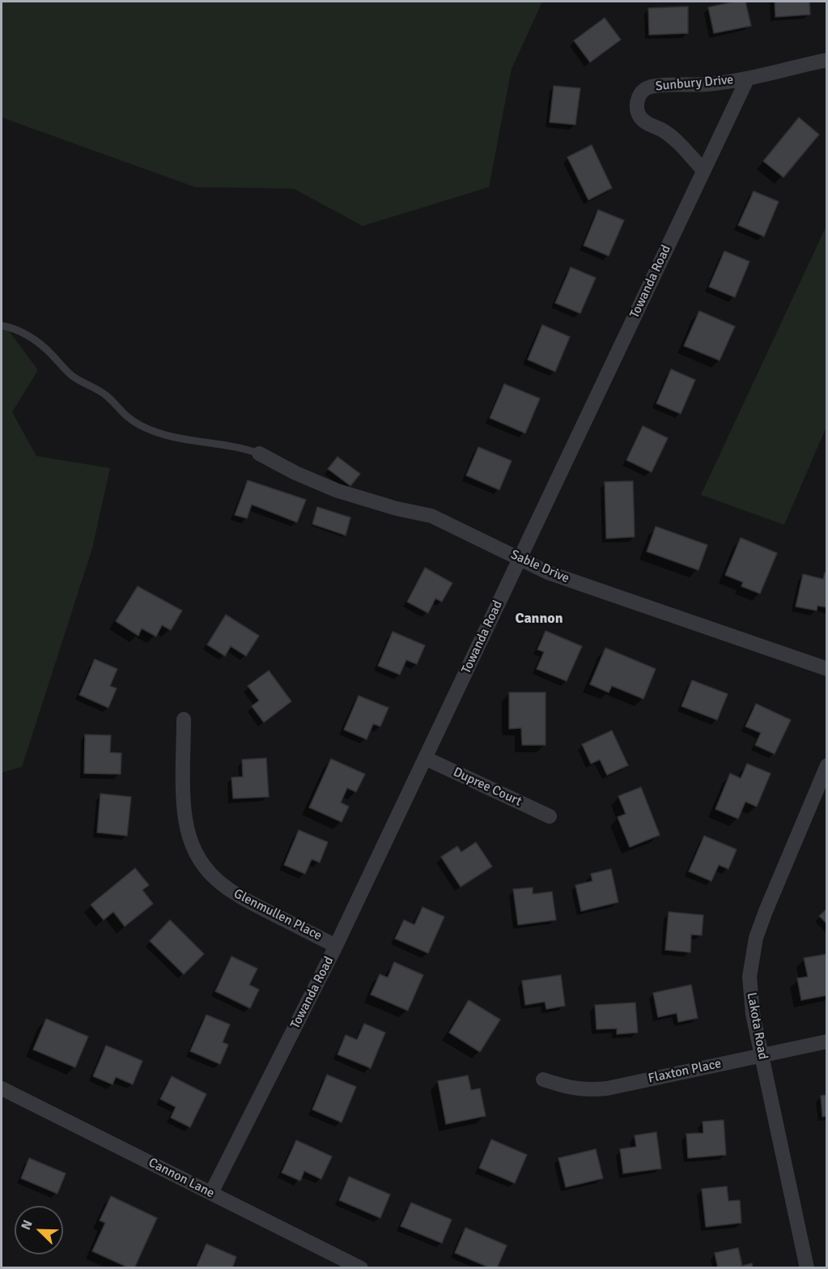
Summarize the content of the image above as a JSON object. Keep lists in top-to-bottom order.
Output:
{
  "streets": {
    "street": [
      "Sunbury Drive",
      "Towanda Road",
      "Sable Drive",
      "Dupree Court",
      "Glenmullen Place",
      "Lakota Road",
      "Flaxton Place",
      "Cannon Lane"
    ]
  },
  "crossings": [
    ["Sunbury Drive", "Towanda Road"],
    ["Towanda Road", "Sable Drive"],
    ["Towanda Road", "Dupree Court"],
    ["Towanda Road", "Glenmullen Place"],
    ["Towanda Road", "Cannon Lane"],
    ["Lakota Road", "Flaxton Place"]
  ],
  "districts": ["Cannon"],
  "north": "top left"
}
